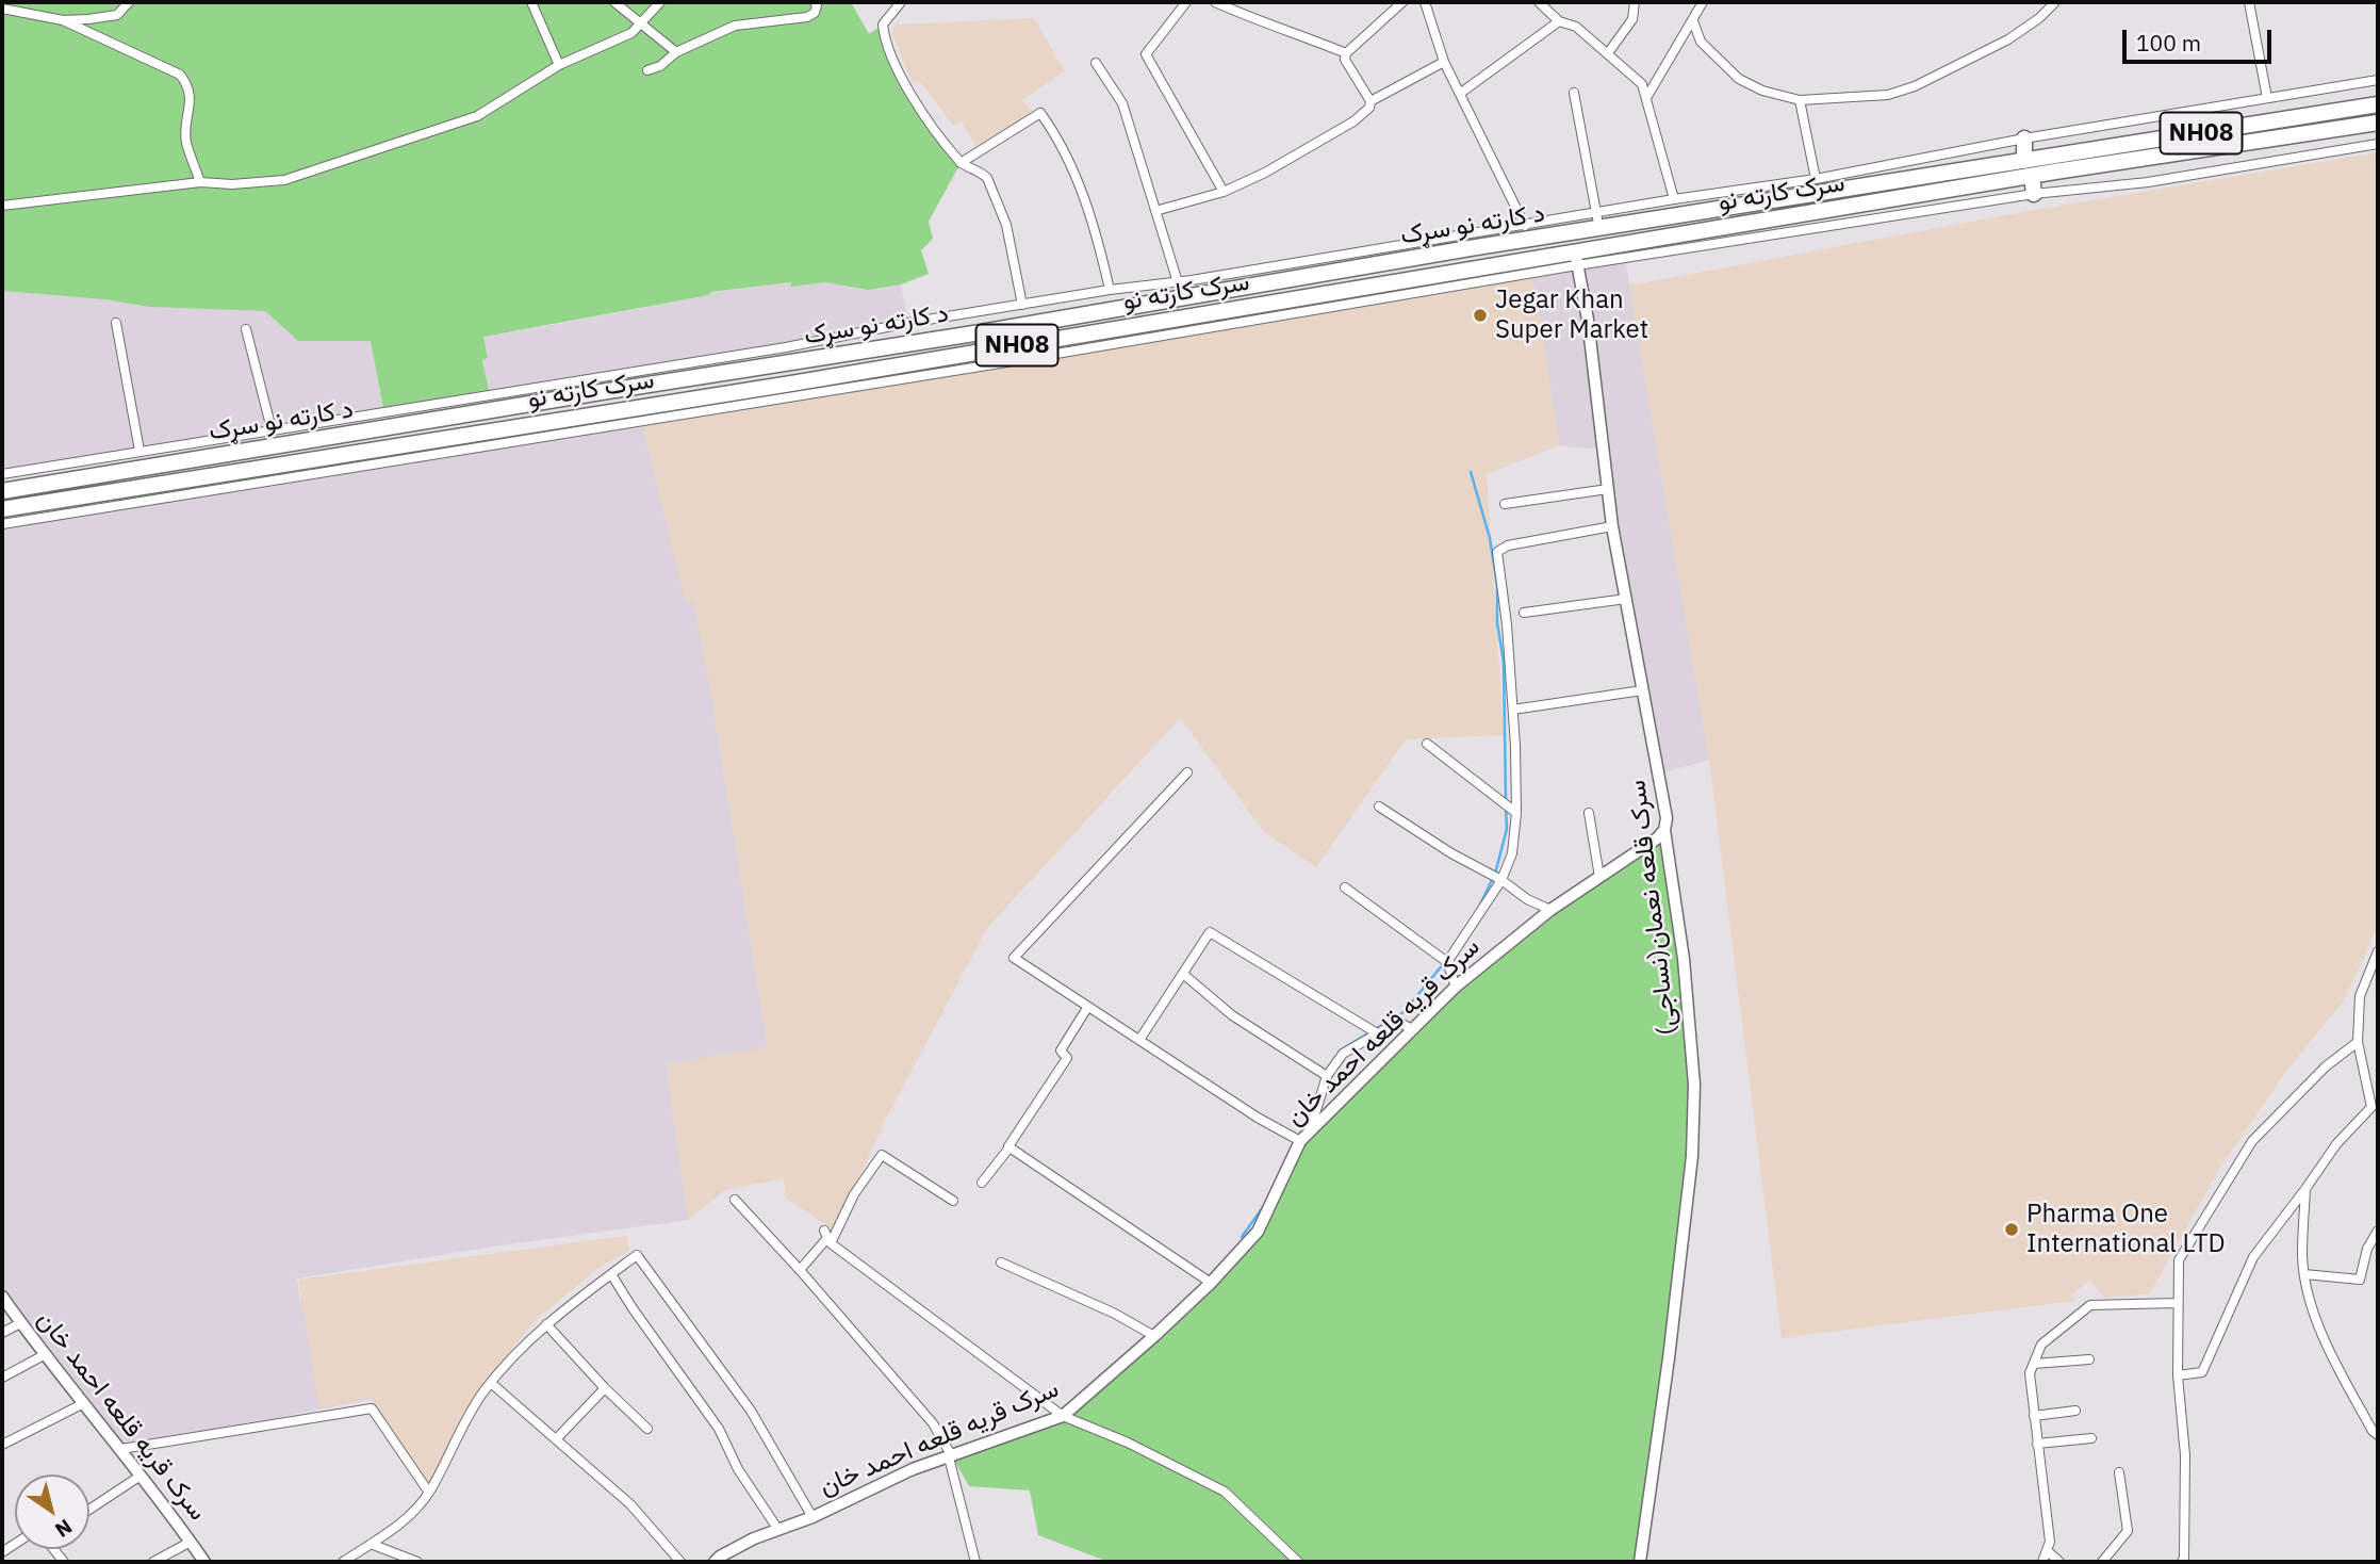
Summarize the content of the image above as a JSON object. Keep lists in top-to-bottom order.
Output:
{
  "streets": {
    "highway": ["NH08", "سرک کارته نو", "د کارته نو سړک"],
    "street": ["سرک قلعه نعمان(نساجی)", "سرک قریه قلعه احمد خان"]
  },
  "crossings": [
    ["NH08", "د کارته نو سړک"],
    ["سرک کارته نو", "سرک قلعه نعمان(نساجی)"],
    ["سرک قلعه نعمان(نساجی)", "سرک قریه قلعه احمد خان"]
  ],
  "places": ["Jegar Khan Super Market", "Pharma One International LTD"],
  "scale_bar": "100 m",
  "north": "bottom right"
}
